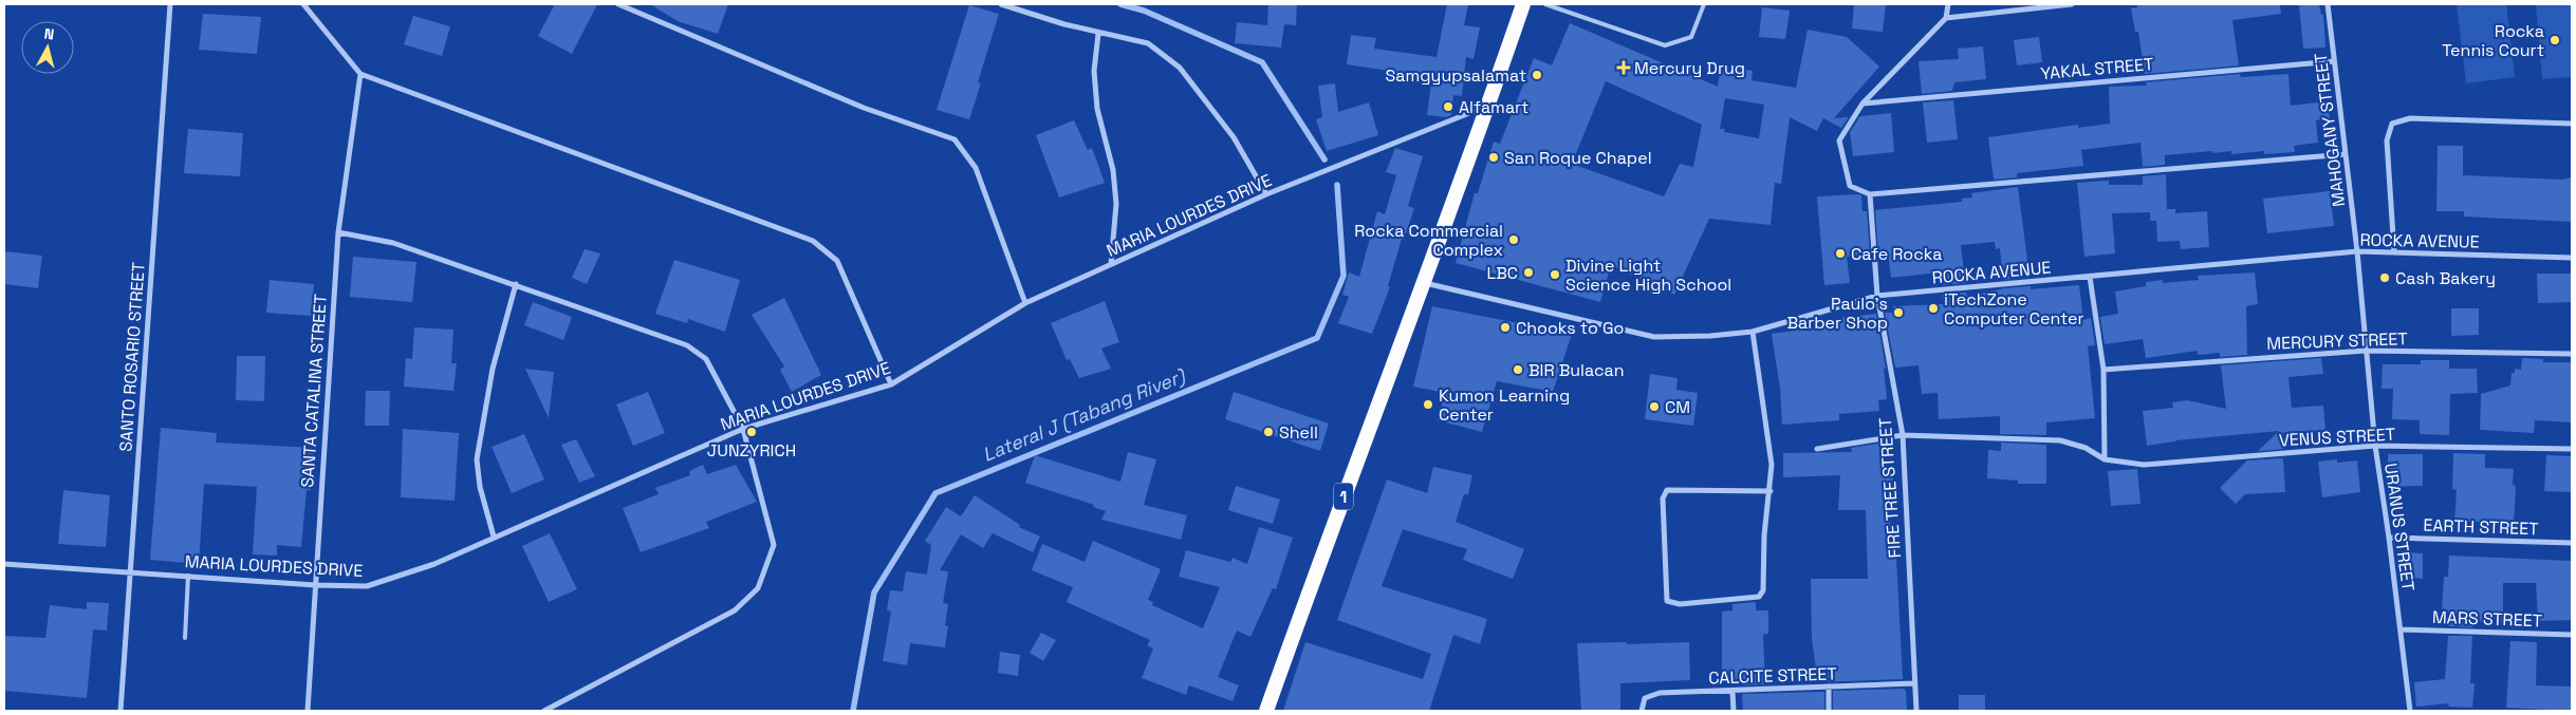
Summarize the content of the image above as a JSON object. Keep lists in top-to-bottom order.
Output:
{
  "streets": {
    "highway": ["1"],
    "street": [
      "YAKAL STREET",
      "MAHOGANY STREET",
      "MARIA LOURDES DRIVE",
      "ROCKA AVENUE",
      "MERCURY STREET",
      "SANTO ROSARIO STREET",
      "SANTA CATALINA STREET",
      "VENUS STREET",
      "FIRE TREE STREET",
      "URANUS STREET",
      "EARTH STREET",
      "MARS STREET",
      "CALCITE STREET"
    ]
  },
  "crossings": [
    ["YAKAL STREET", "MAHOGANY STREET"],
    ["MAHOGANY STREET", "ROCKA AVENUE"],
    ["MAHOGANY STREET", "URANUS STREET"],
    ["MARIA LOURDES DRIVE", "SANTO ROSARIO STREET"],
    ["MARIA LOURDES DRIVE", "SANTA CATALINA STREET"],
    ["MARIA LOURDES DRIVE", "1"],
    ["ROCKA AVENUE", "FIRE TREE STREET"],
    ["ROCKA AVENUE", "1"],
    ["ROCKA AVENUE", "URANUS STREET"],
    ["MERCURY STREET", "URANUS STREET"],
    ["VENUS STREET", "URANUS STREET"],
    ["FIRE TREE STREET", "CALCITE STREET"],
    ["URANUS STREET", "EARTH STREET"],
    ["URANUS STREET", "MARS STREET"]
  ],
  "water": ["Lateral J (Tabang River)"],
  "places": {
    "other": [
      "Rocka Tennis Court",
      "Samgyupsalamat",
      "Alfamart",
      "San Roque Chapel",
      "Rocka Commercial Complex",
      "Cafe Rocka",
      "LBC",
      "Divine Light Science High School",
      "Cash Bakery",
      "iTechZone Computer Center",
      "Paulo's Barber Shop",
      "Chooks to Go",
      "BIR Bulacan",
      "Kumon Learning Center",
      "CM",
      "JUNZYRICH",
      "Shell"
    ],
    "health": ["Mercury Drug"]
  },
  "north": "top"
}
